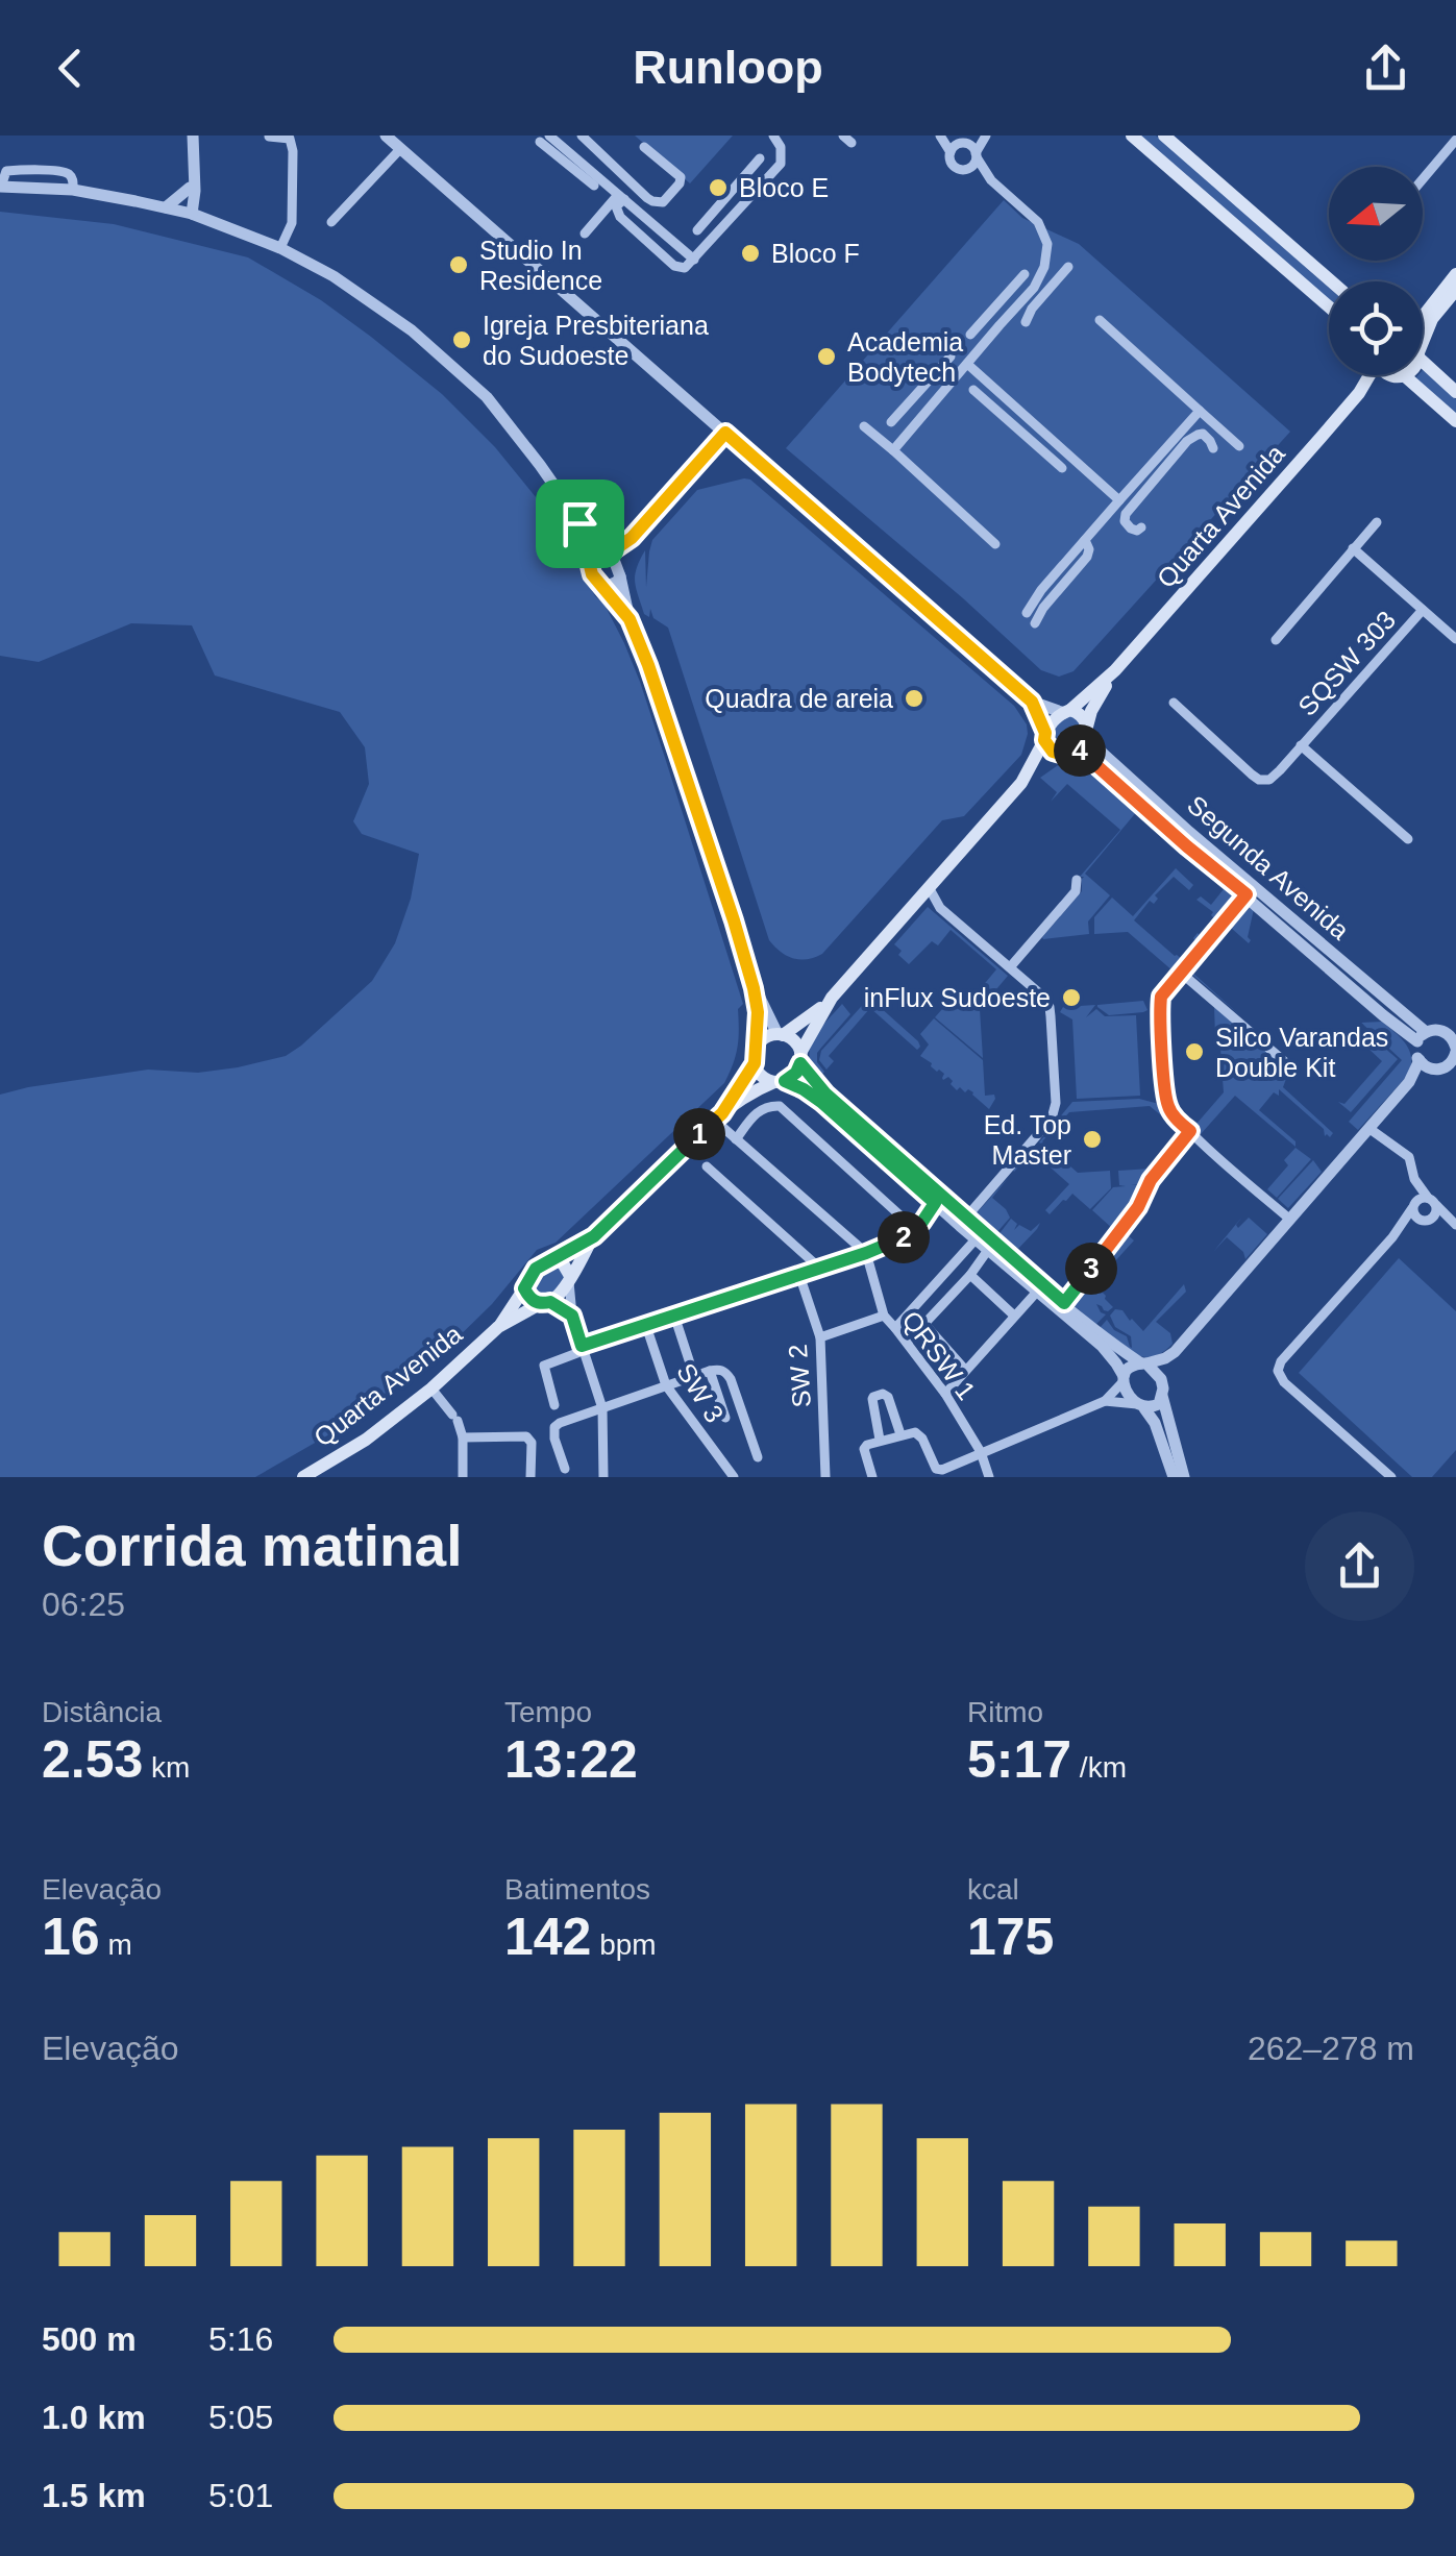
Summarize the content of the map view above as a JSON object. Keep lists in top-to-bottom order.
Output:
{
  "streets": {
    "main road": ["Quarta Avenida"],
    "street": [
      "SQSW 303",
      "Segunda Avenida",
      "QRSW 1",
      "SW 2",
      "SW 3"
    ]
  },
  "crossings": [
    ["Quarta Avenida", "Segunda Avenida"]
  ],
  "places": [
    "Bloco E",
    "Bloco F",
    "Studio In Residence",
    "Igreja Presbiteriana do Sudoeste",
    "Academia Bodytech",
    "Quadra de areia",
    "inFlux Sudoeste",
    "Silco Varandas Double Kit",
    "Ed. Top Master"
  ],
  "north": "left",
  "page": {
    "header": "Runloop",
    "pins": [
      "4",
      "1",
      "2",
      "3"
    ],
    "heading": ["Corrida matinal", "06:25"],
    "stats": [
      ["Distância", "2.53 km"],
      ["Tempo", "13:22"],
      ["Ritmo", "5:17 /km"],
      ["Elevação", "16 m"],
      ["Batimentos", "142 bpm"],
      ["kcal", "175"]
    ],
    "chart": ["Elevação", "262–278 m"],
    "list": [
      {
        "name": "500 m",
        "note": "5:16"
      },
      {
        "name": "1.0 km",
        "note": "5:05"
      },
      {
        "name": "1.5 km",
        "note": "5:01"
      }
    ]
  }
}
